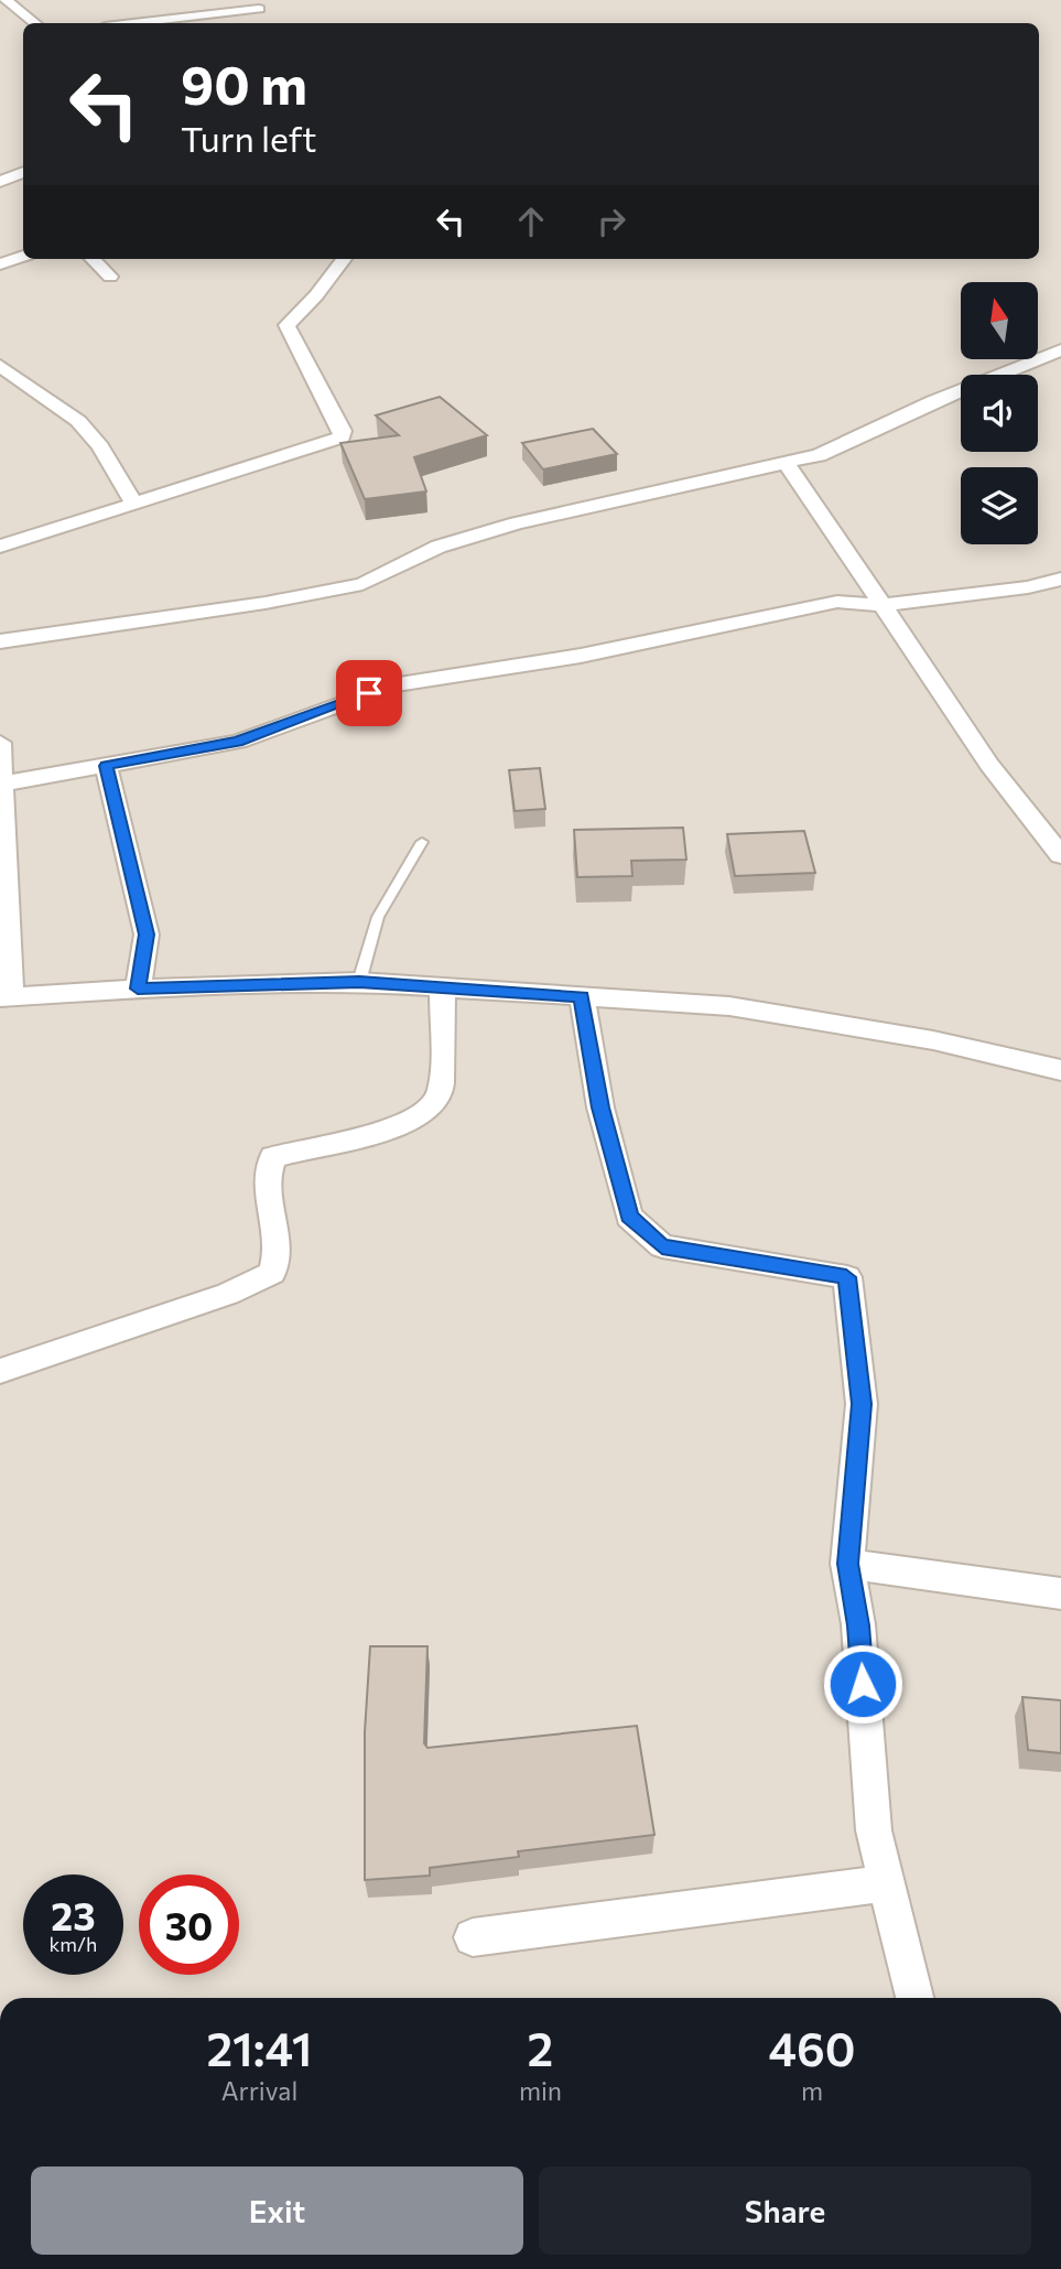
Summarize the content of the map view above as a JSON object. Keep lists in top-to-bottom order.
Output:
{
  "north": "top",
  "page": {
    "turn": ["90 m", "Turn left"],
    "speed": "23 km/h",
    "limit": "30",
    "eta": [
      "21:41",
      "Arrival",
      "2",
      "min",
      "460",
      "m"
    ],
    "buttons": ["Exit", "Share"]
  }
}
